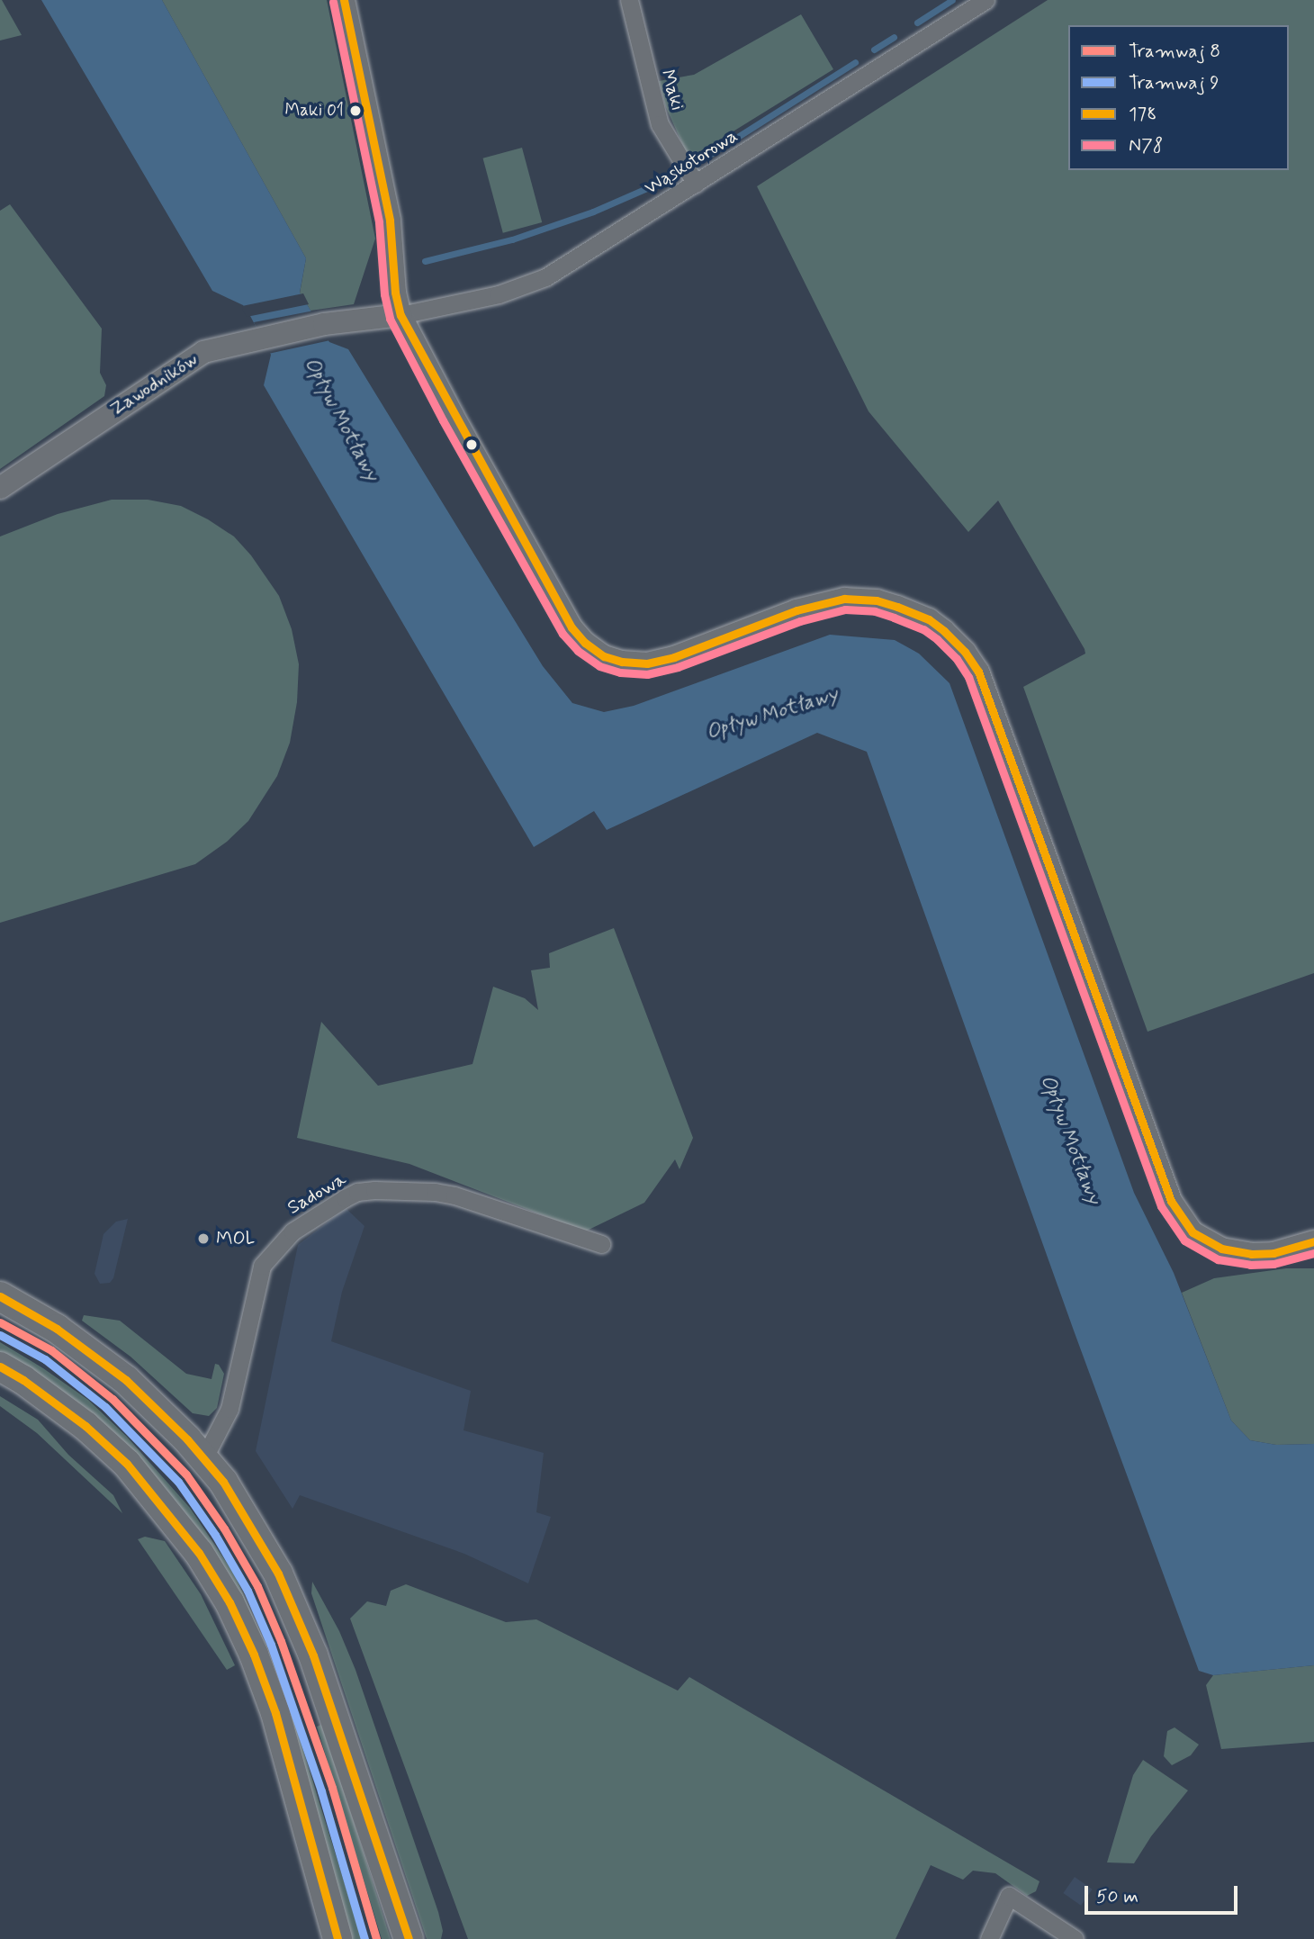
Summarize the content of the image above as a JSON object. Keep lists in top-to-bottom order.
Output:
{
  "streets": {
    "street": [
      "Maki",
      "Wąskotorowa",
      "Zawodników",
      "Sadowa"
    ]
  },
  "crossings": [
    ["Maki", "Wąskotorowa"],
    ["Wąskotorowa", "Zawodników"]
  ],
  "water": ["Opływ Motławy"],
  "places": ["Maki 01", "MOL"],
  "lines": [
    "transit line 178",
    "transit line N78",
    "tram line 8",
    "tram line 9"
  ],
  "legend": [
    "Tramwaj 8",
    "Tramwaj 9",
    "178",
    "N78"
  ],
  "scale_bar": "50 m"
}
